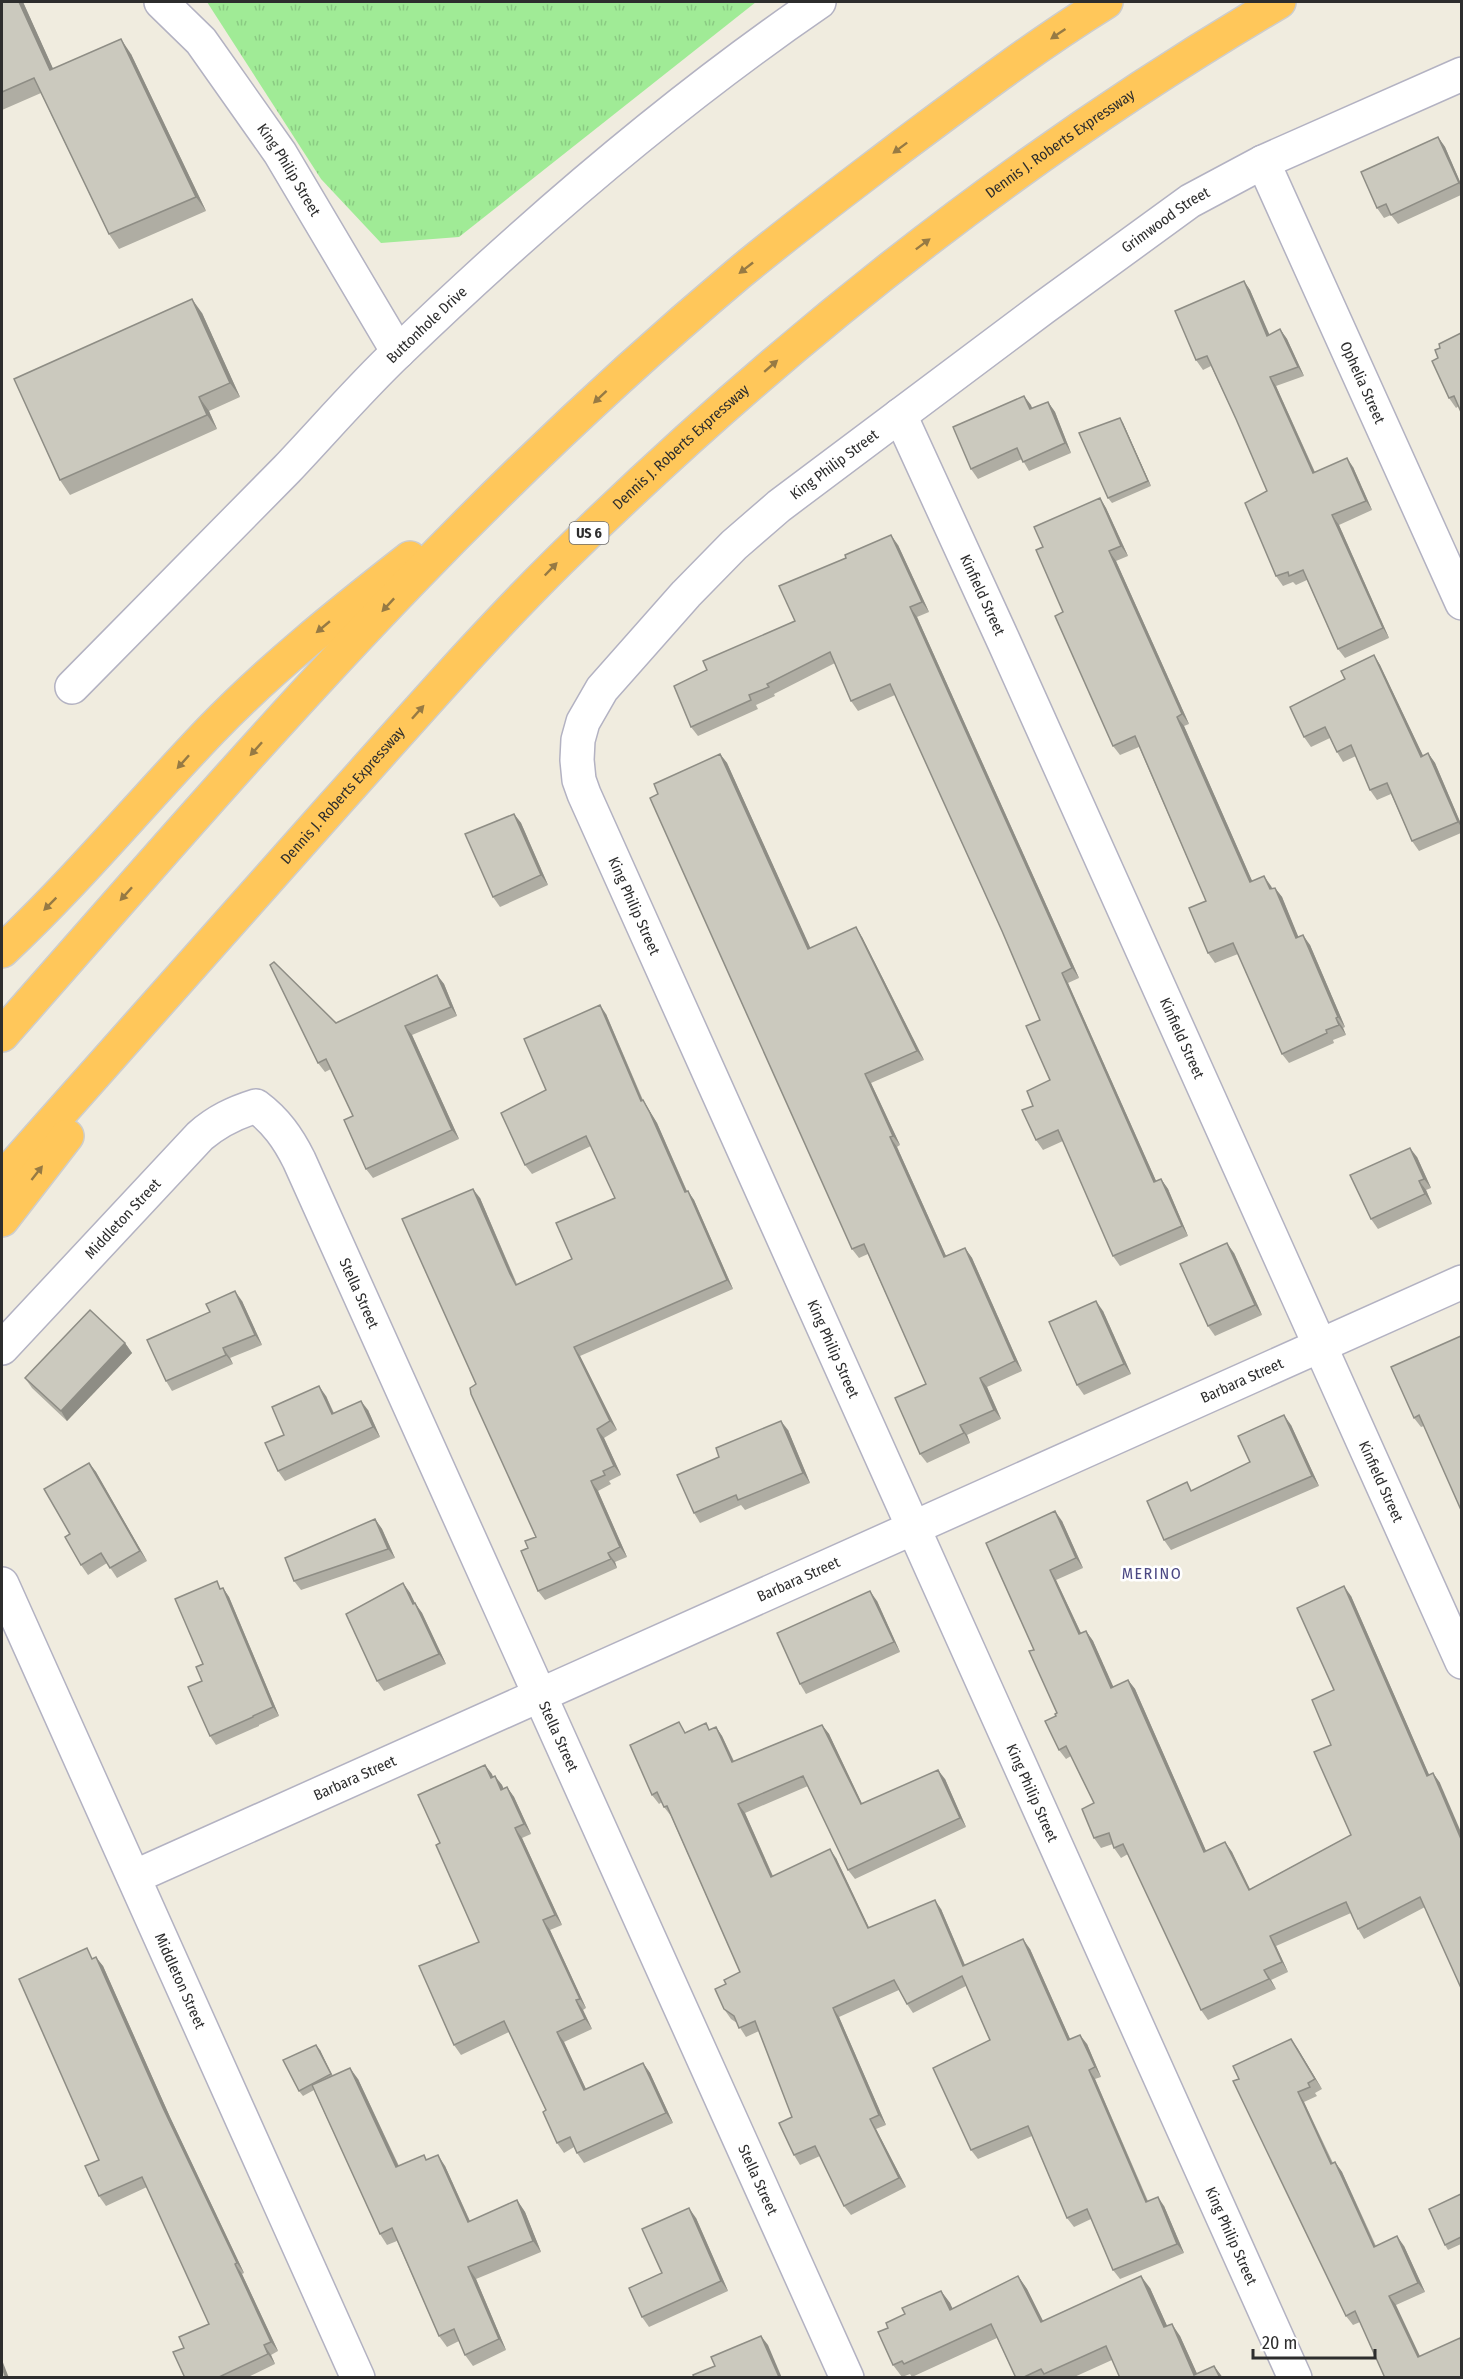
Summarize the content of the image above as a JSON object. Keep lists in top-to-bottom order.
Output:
{
  "streets": {
    "highway": ["Dennis J. Roberts Expressway", "US 6"],
    "street": [
      "King Philip Street",
      "Grimwood Street",
      "Buttonhole Drive",
      "Ophelia Street",
      "Kinfield Street",
      "Middleton Street",
      "Stella Street",
      "Barbara Street"
    ]
  },
  "crossings": [
    ["King Philip Street", "Grimwood Street"],
    ["King Philip Street", "Buttonhole Drive"],
    ["King Philip Street", "Kinfield Street"],
    ["King Philip Street", "Barbara Street"],
    ["Grimwood Street", "Ophelia Street"],
    ["Grimwood Street", "Kinfield Street"],
    ["Kinfield Street", "Barbara Street"],
    ["Middleton Street", "Stella Street"],
    ["Middleton Street", "Barbara Street"],
    ["Stella Street", "Barbara Street"]
  ],
  "districts": ["MERINO"],
  "scale_bar": "20 m"
}
